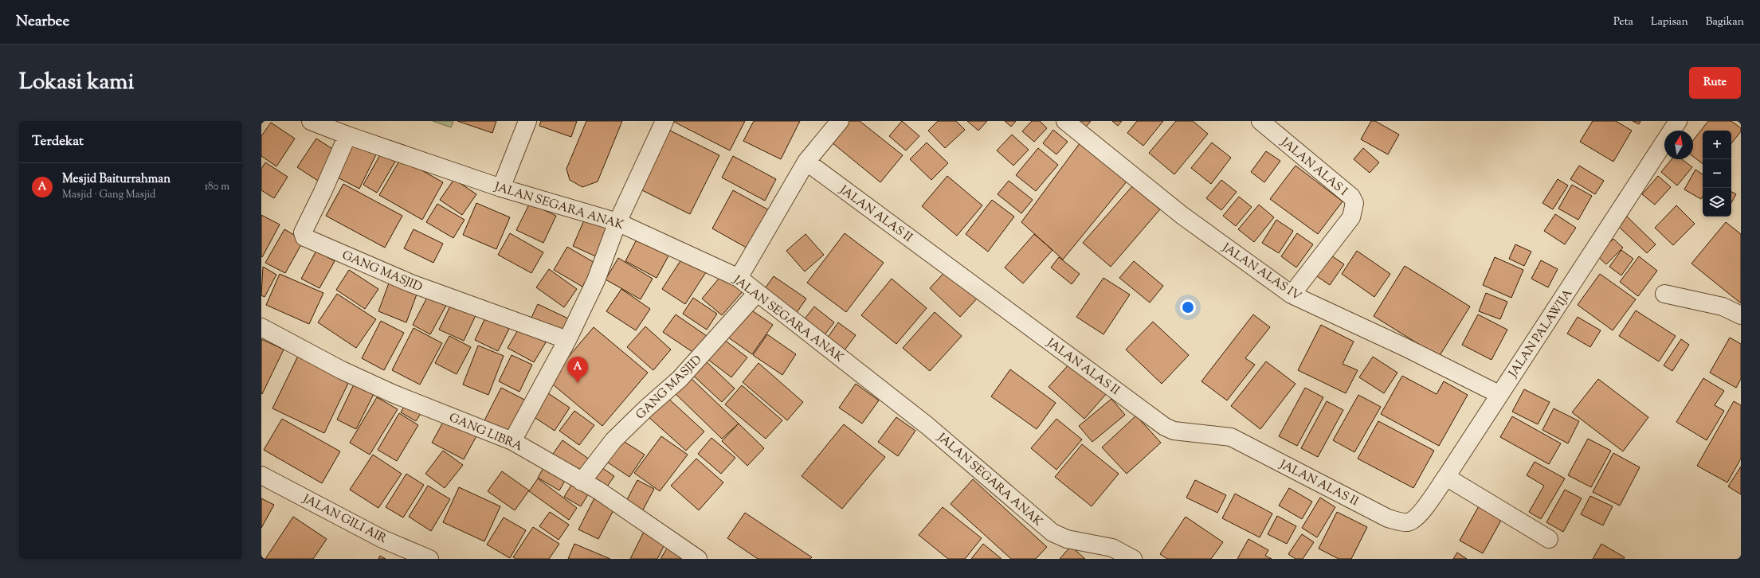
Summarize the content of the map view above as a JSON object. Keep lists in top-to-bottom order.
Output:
{
  "streets": {
    "street": [
      "JALAN ALAS I",
      "JALAN SEGARA ANAK",
      "JALAN ALAS II",
      "GANG MASJID",
      "JALAN ALAS IV",
      "JALAN PALAWIJA",
      "GANG LIBRA",
      "JALAN GILI AIR"
    ]
  },
  "crossings": [
    ["JALAN ALAS I", "JALAN ALAS IV"],
    ["JALAN SEGARA ANAK", "GANG MASJID"],
    ["JALAN ALAS II", "JALAN PALAWIJA"],
    ["GANG MASJID", "GANG LIBRA"],
    ["JALAN ALAS IV", "JALAN PALAWIJA"]
  ],
  "north": "top",
  "page": {
    "header": "Nearbee",
    "nav": ["Peta", "Lapisan", "Bagikan"],
    "title": "Lokasi kami",
    "buttons": "Rute",
    "heading": "Terdekat",
    "map_buttons": ["+", "−"],
    "list": [
      {
        "mark": "A",
        "name": "Mesjid Baiturrahman",
        "note": "Masjid · Gang Masjid",
        "value": "180 m"
      }
    ],
    "pins": "A"
  }
}
